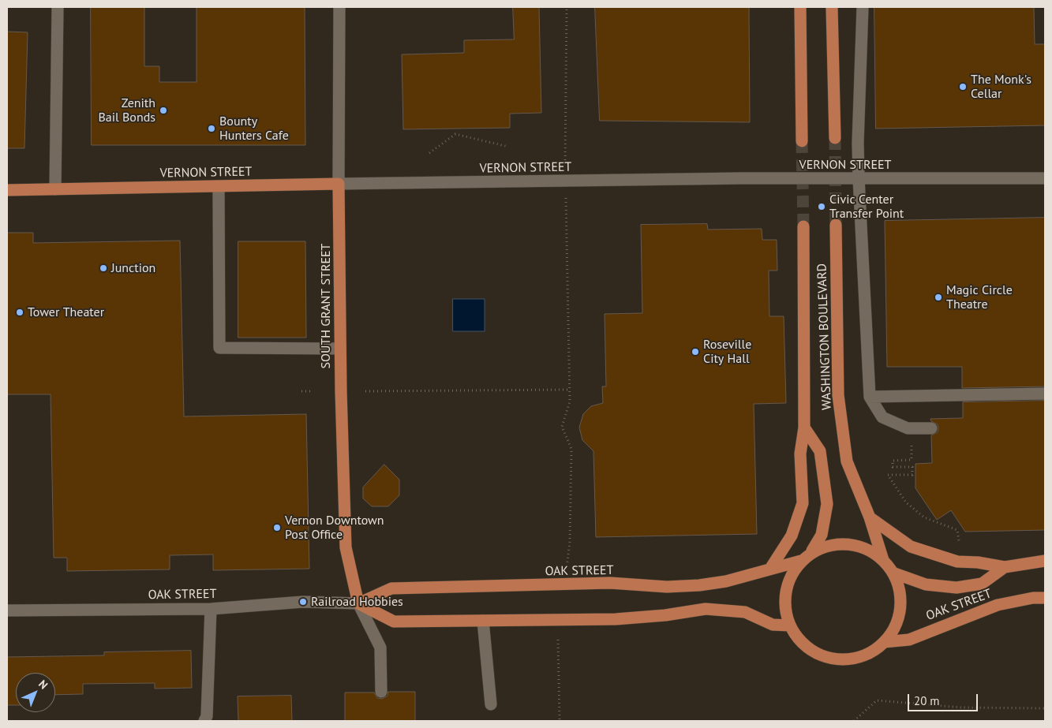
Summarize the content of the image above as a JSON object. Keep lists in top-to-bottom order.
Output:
{
  "streets": {
    "main road": [
      "VERNON STREET",
      "SOUTH GRANT STREET",
      "WASHINGTON BOULEVARD",
      "OAK STREET"
    ]
  },
  "crossings": [
    ["VERNON STREET", "SOUTH GRANT STREET"],
    ["SOUTH GRANT STREET", "OAK STREET"],
    ["WASHINGTON BOULEVARD", "OAK STREET"]
  ],
  "places": [
    "The Monk's Cellar",
    "Zenith Bail Bonds",
    "Bounty Hunters Cafe",
    "Civic Center Transfer Point",
    "Junction",
    "Magic Circle Theatre",
    "Tower Theater",
    "Roseville City Hall",
    "Vernon Downtown Post Office",
    "Railroad Hobbies"
  ],
  "scale_bar": "20 m",
  "north": "top right"
}
